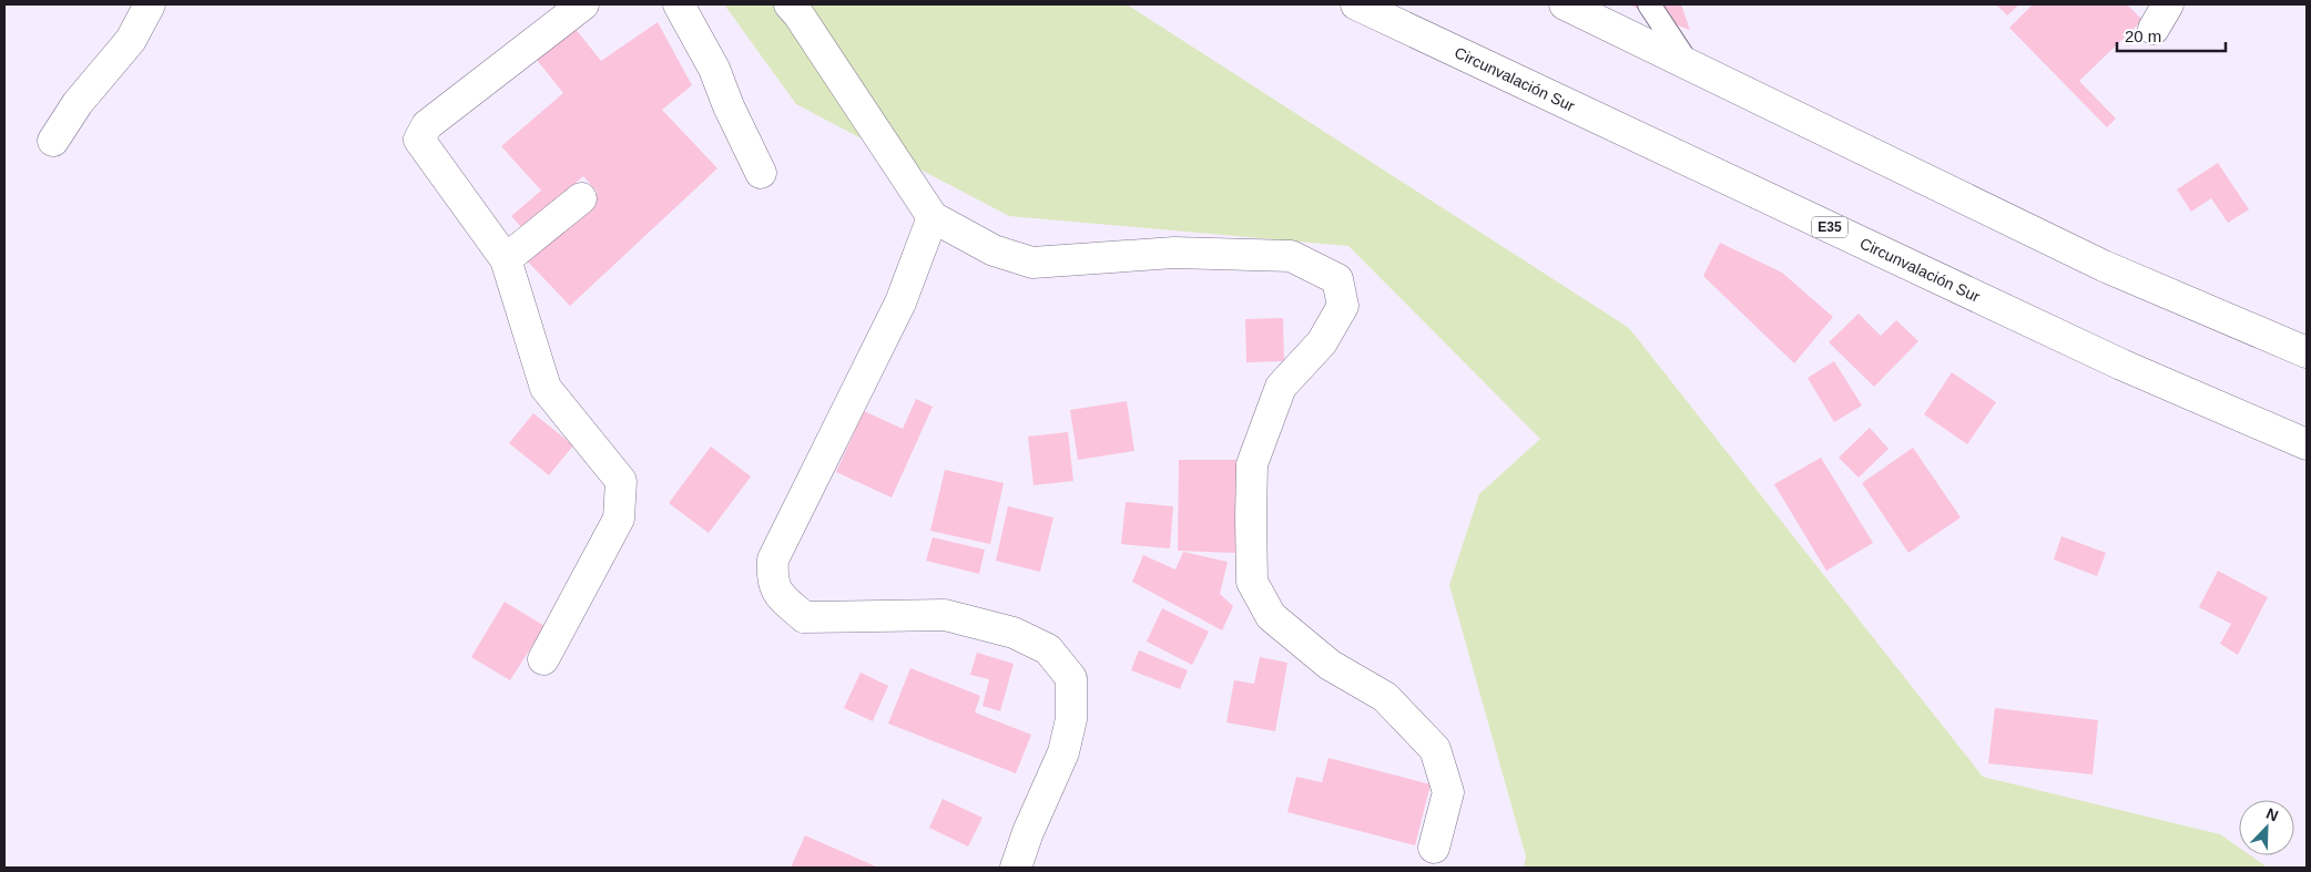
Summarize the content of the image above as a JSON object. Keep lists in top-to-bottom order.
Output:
{
  "streets": {
    "main road": ["Circunvalación Sur", "E35"]
  },
  "scale_bar": "20 m",
  "north": "top right"
}
